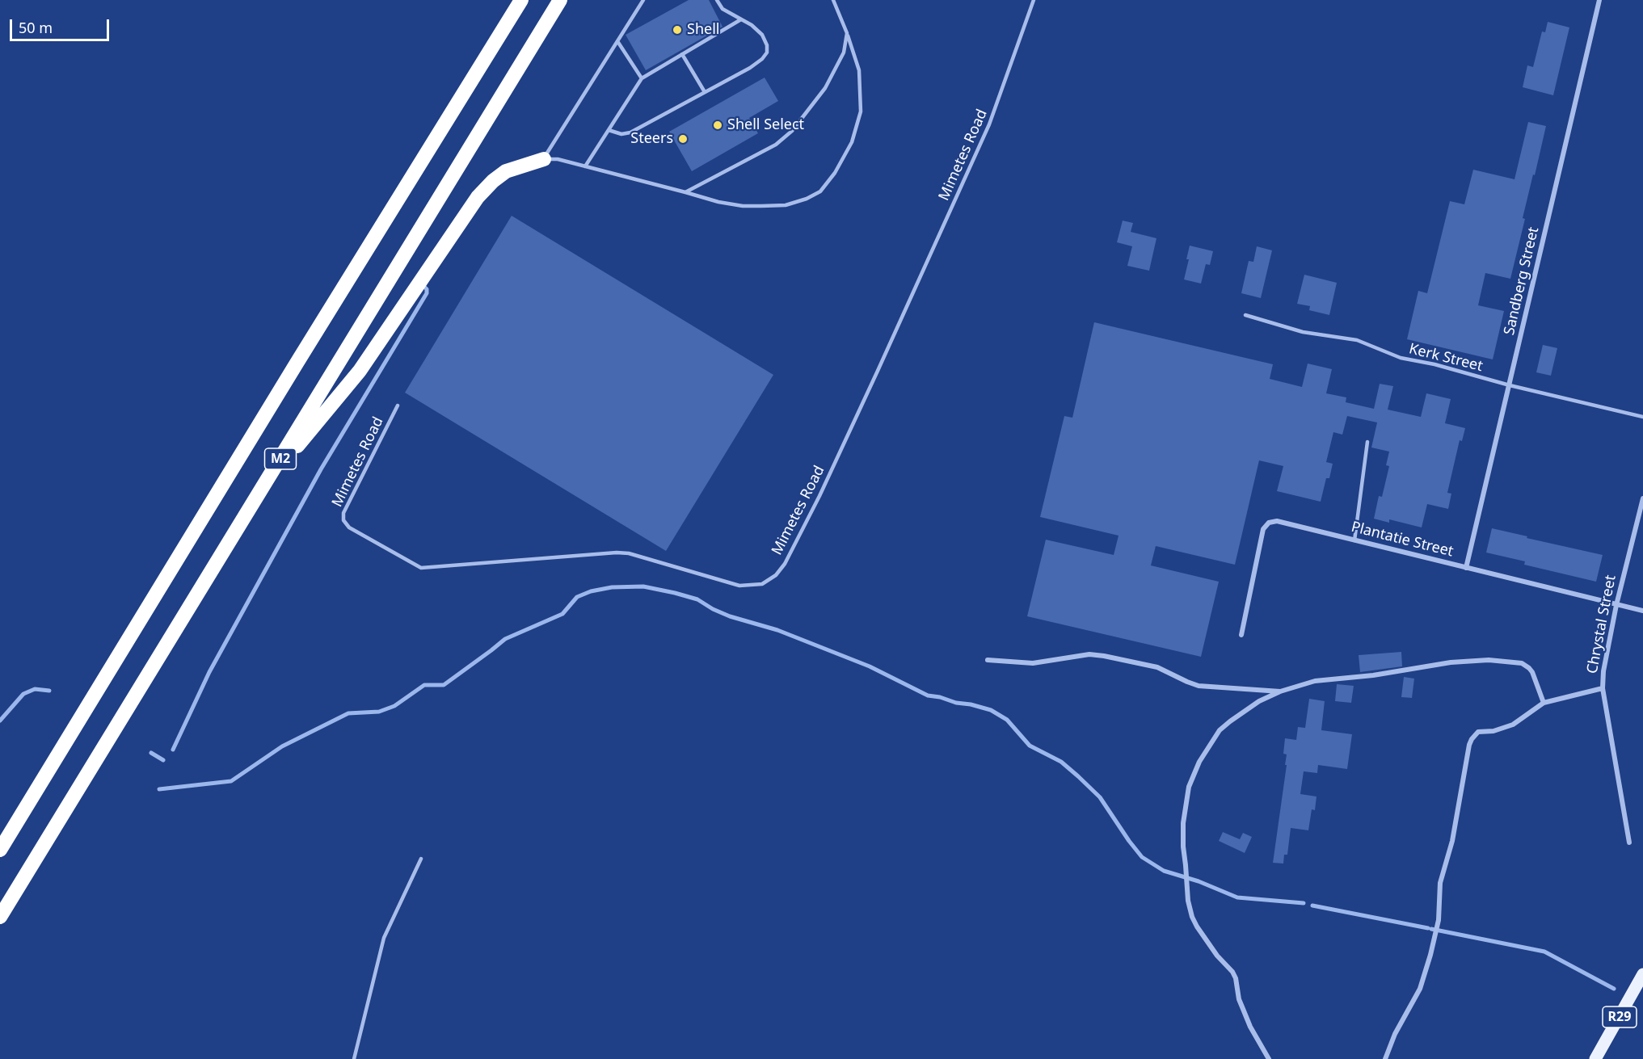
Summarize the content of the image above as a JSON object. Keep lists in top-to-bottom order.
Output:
{
  "streets": {
    "highway": ["M2"],
    "main road": ["R29"],
    "street": ["Sandberg Street", "Plantatie Street", "Chrystal Street"],
    "lane": ["Mimetes Road", "Kerk Street"]
  },
  "crossings": [
    ["Sandberg Street", "Kerk Street"],
    ["Sandberg Street", "Plantatie Street"],
    ["Plantatie Street", "Chrystal Street"]
  ],
  "places": ["Shell", "Shell Select", "Steers"],
  "scale_bar": "50 m"
}
